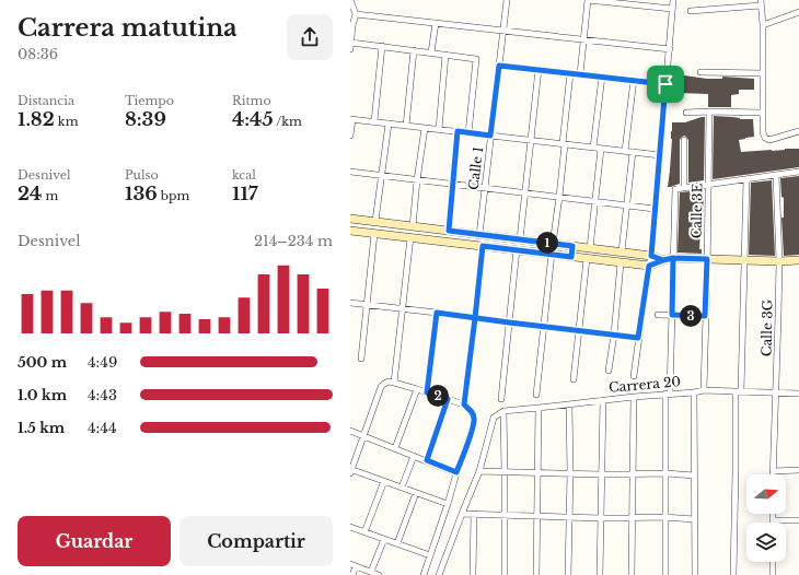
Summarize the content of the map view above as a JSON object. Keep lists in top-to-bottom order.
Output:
{
  "streets": {
    "street": [
      "Calle 1",
      "Calle 3E",
      "Calle 3G",
      "Carrera 20"
    ]
  },
  "crossings": [
    ["Calle 3E", "Carrera 20"],
    ["Calle 3G", "Carrera 20"]
  ],
  "north": "right",
  "page": {
    "heading": ["Carrera matutina", "08:36"],
    "stats": [
      ["Distancia", "1.82 km"],
      ["Tiempo", "8:39"],
      ["Ritmo", "4:45 /km"],
      ["Desnivel", "24 m"],
      ["Pulso", "136 bpm"],
      ["kcal", "117"]
    ],
    "chart": ["Desnivel", "214–234 m"],
    "pins": ["1", "3", "2"],
    "list": [
      {
        "name": "500 m",
        "note": "4:49"
      },
      {
        "name": "1.0 km",
        "note": "4:43"
      },
      {
        "name": "1.5 km",
        "note": "4:44"
      }
    ],
    "buttons": ["Guardar", "Compartir"]
  }
}
